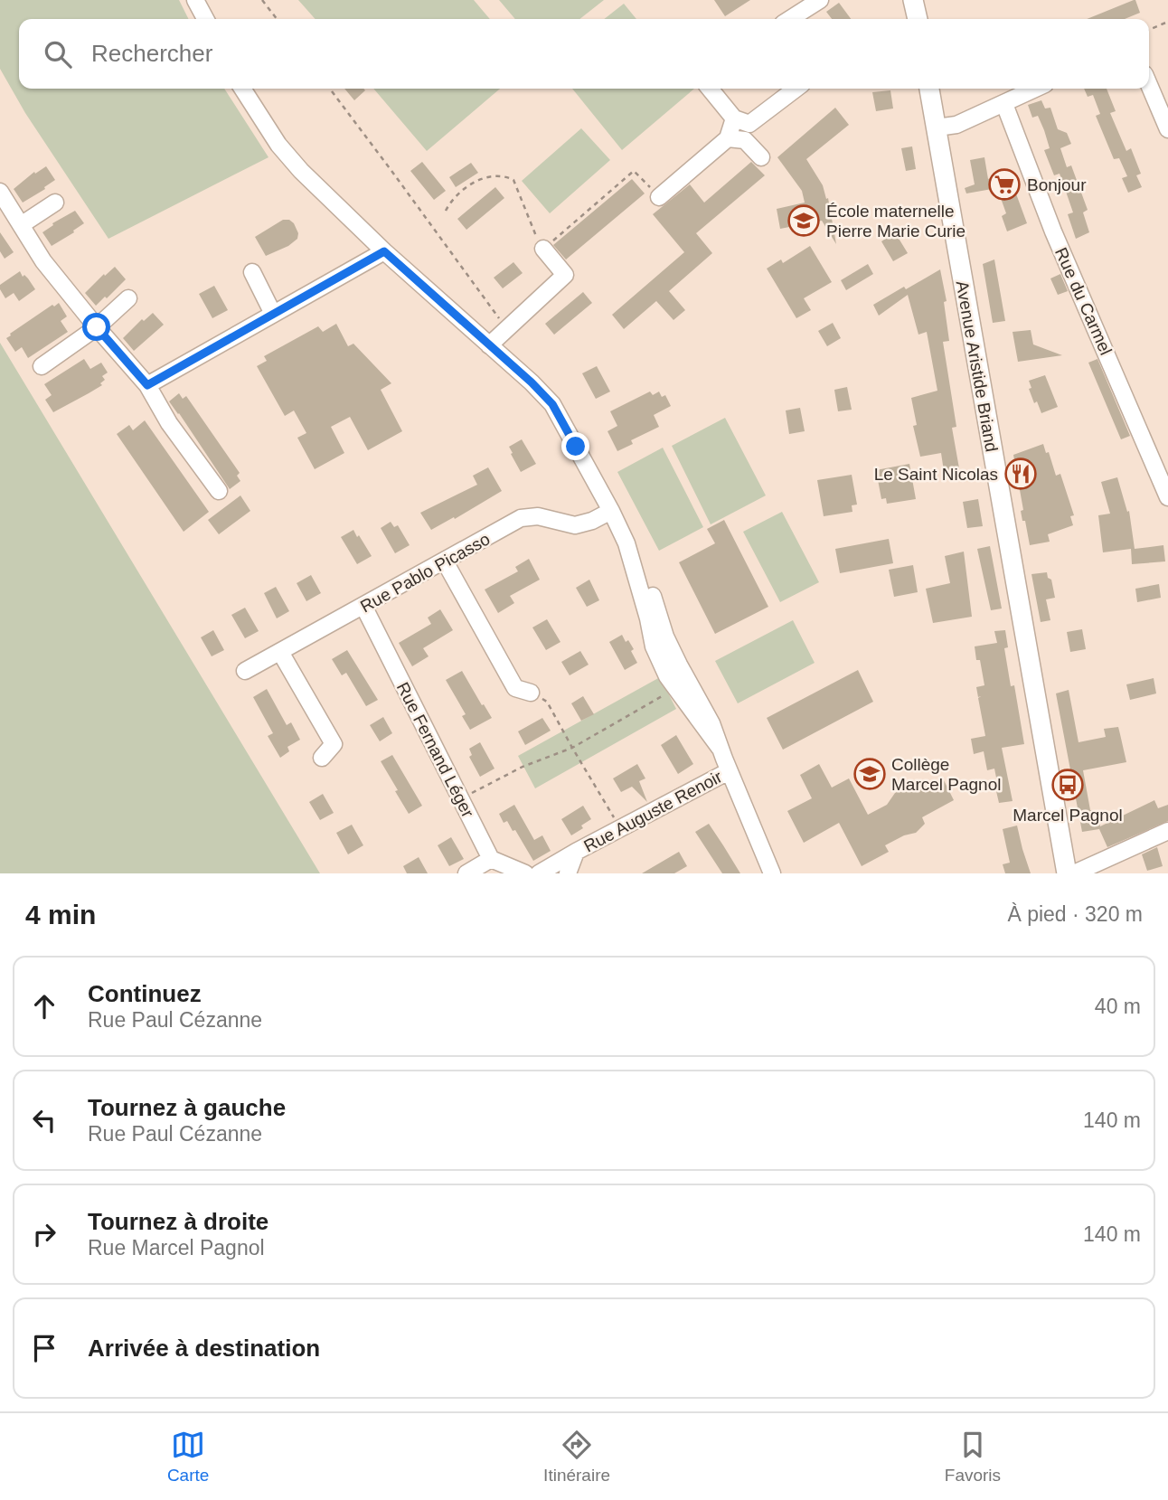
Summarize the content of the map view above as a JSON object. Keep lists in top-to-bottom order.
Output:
{
  "streets": {
    "main road": ["Avenue Aristide Briand"],
    "street": [
      "Rue du Carmel",
      "Rue Pablo Picasso",
      "Rue Fernand Léger",
      "Rue Auguste Renoir"
    ]
  },
  "crossings": [
    ["Rue Pablo Picasso", "Rue Fernand Léger"]
  ],
  "places": {
    "supermarket": ["Bonjour"],
    "school or university": ["École maternelle Pierre Marie Curie", "Collège Marcel Pagnol"],
    "restaurant": ["Le Saint Nicolas"],
    "bus stop": ["Marcel Pagnol"]
  },
  "page": {
    "search": "Rechercher",
    "heading": ["4 min", "À pied · 320 m"],
    "list": [
      ["Continuez", "Rue Paul Cézanne", "40 m"],
      ["Tournez à gauche", "Rue Paul Cézanne", "140 m"],
      ["Tournez à droite", "Rue Marcel Pagnol", "140 m"],
      "Arrivée à destination"
    ],
    "nav": ["Carte", "Itinéraire", "Favoris"]
  }
}
